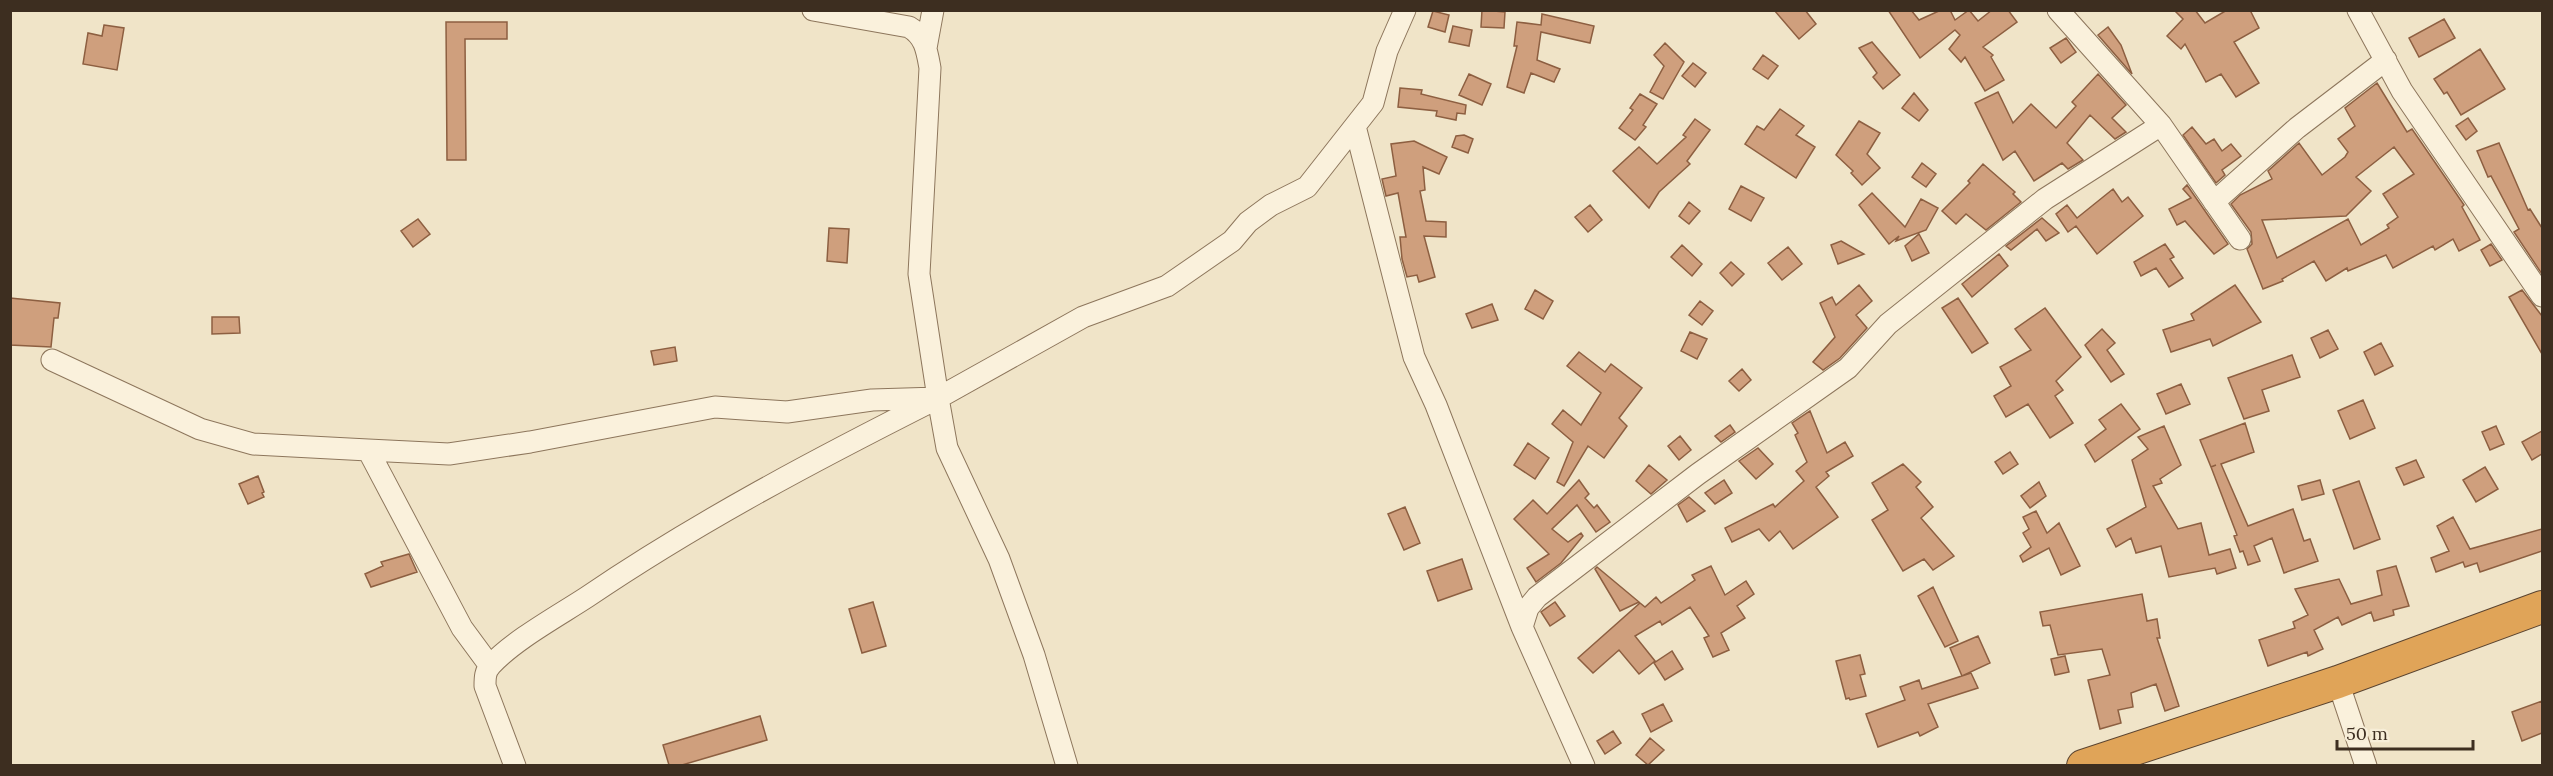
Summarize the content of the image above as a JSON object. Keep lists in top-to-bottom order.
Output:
{
  "scale_bar": "50 m"
}
